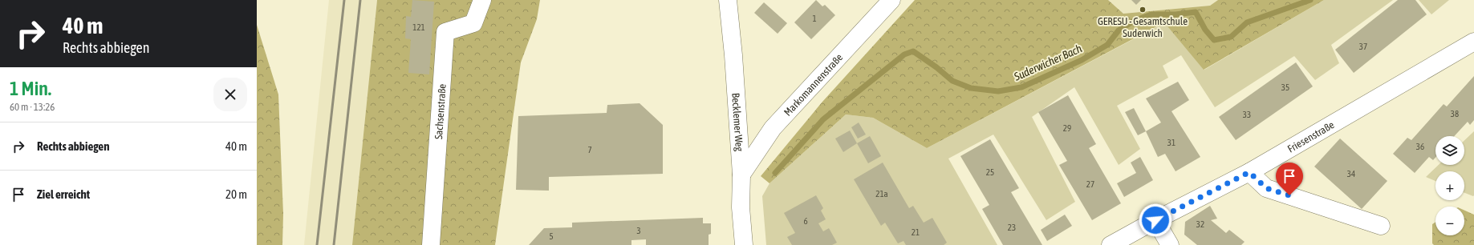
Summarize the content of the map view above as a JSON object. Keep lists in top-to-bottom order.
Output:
{
  "streets": {
    "street": [
      "Markomannenstraße",
      "Sachsenstraße",
      "Becklemer Weg",
      "Friesenstraße"
    ]
  },
  "crossings": [
    ["Markomannenstraße", "Becklemer Weg"]
  ],
  "water": ["Suderwicher Bach"],
  "places": ["GERESU - Gesamtschule Suderwich"],
  "house_numbers": [
    "1",
    "121",
    "37",
    "35",
    "38",
    "33",
    "29",
    "31",
    "36",
    "7",
    "25",
    "34",
    "27",
    "21a",
    "6",
    "32",
    "23",
    "3",
    "21",
    "5"
  ],
  "page": {
    "turn": ["40 m", "Rechts abbiegen"],
    "heading": ["1 Min.", "60 m · 13:26"],
    "list": [
      {
        "name": "Rechts abbiegen",
        "value": "40 m"
      },
      {
        "name": "Ziel erreicht",
        "value": "20 m"
      }
    ],
    "map_buttons": ["+", "−"]
  }
}
